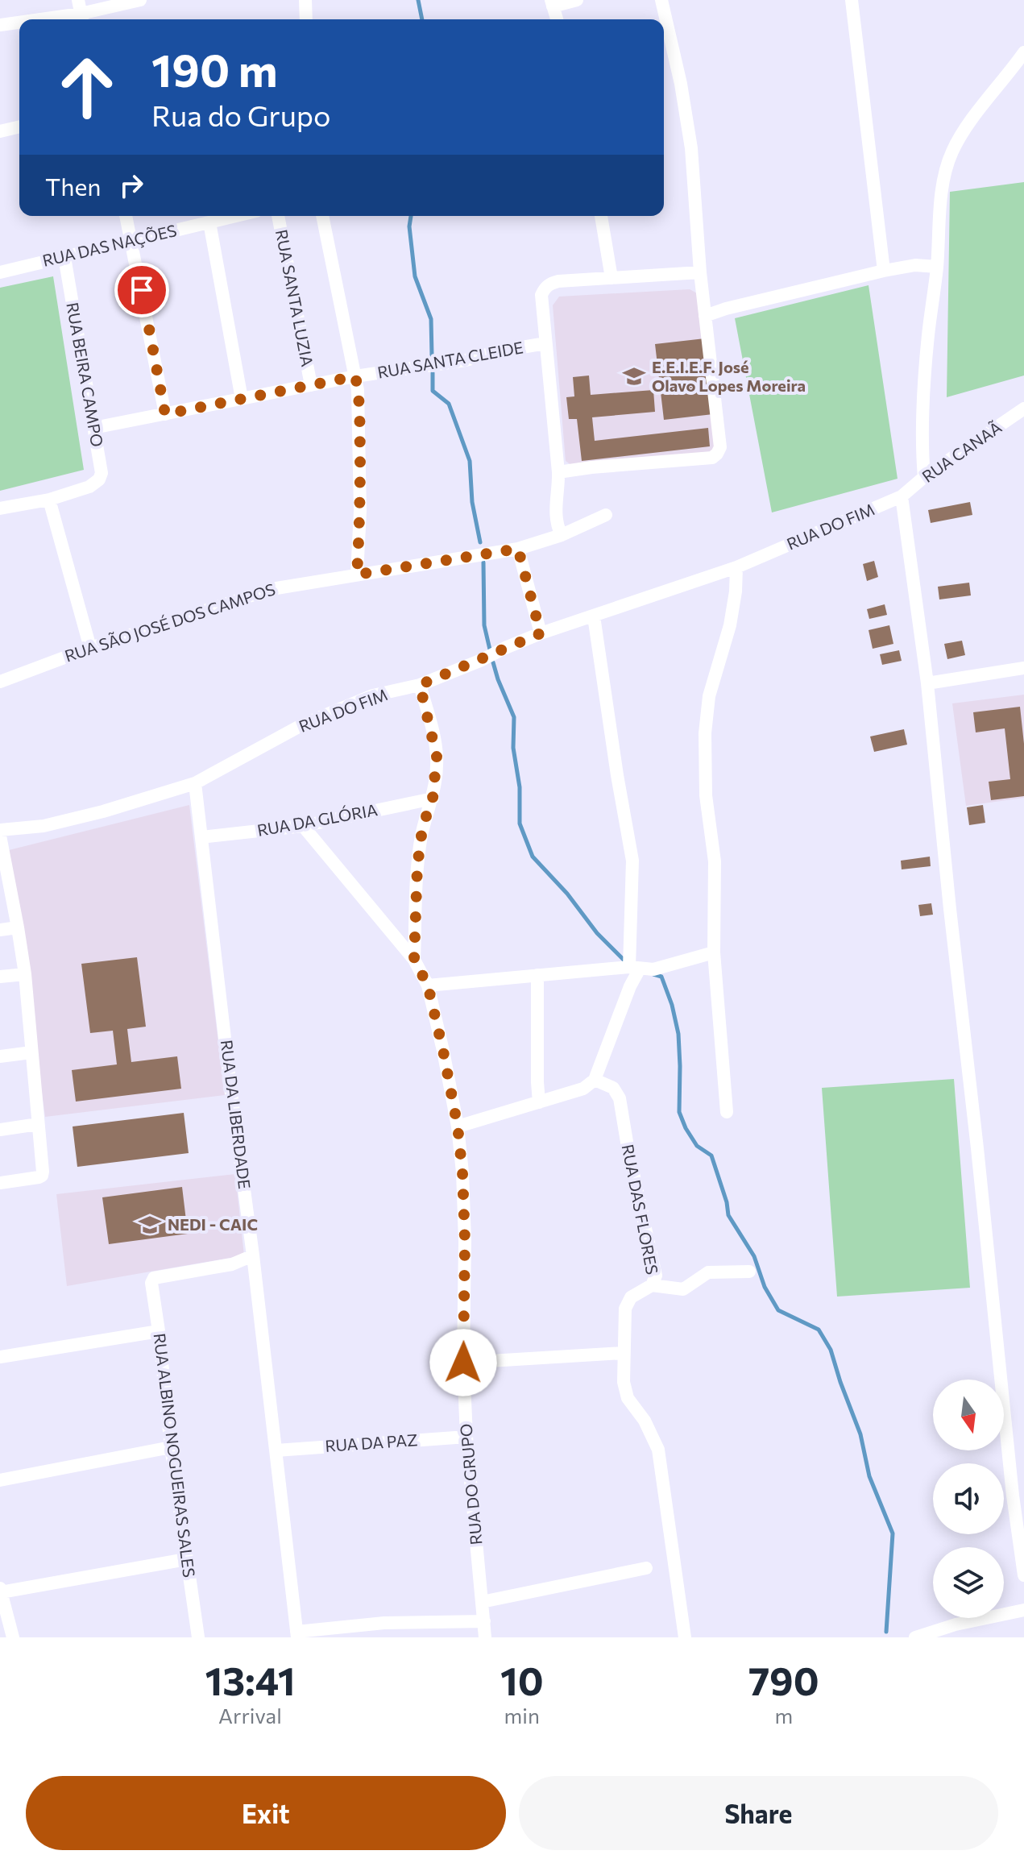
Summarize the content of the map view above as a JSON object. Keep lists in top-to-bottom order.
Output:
{
  "streets": {
    "street": [
      "RUA DAS NAÇÕES",
      "RUA SANTA LUZIA",
      "RUA SANTA CLEIDE",
      "RUA BEIRA CAMPO",
      "RUA CANAÃ",
      "RUA DO FIM",
      "RUA SÃO JOSÉ DOS CAMPOS",
      "RUA DA GLÓRIA",
      "RUA DA LIBERDADE",
      "RUA DAS FLORES",
      "RUA DA PAZ",
      "RUA ALBINO NOGUEIRAS SALES",
      "RUA DO GRUPO"
    ]
  },
  "crossings": [
    ["RUA DAS NAÇÕES", "RUA BEIRA CAMPO"],
    ["RUA SANTA LUZIA", "RUA SANTA CLEIDE"],
    ["RUA SANTA CLEIDE", "RUA BEIRA CAMPO"],
    ["RUA CANAÃ", "RUA DO FIM"],
    ["RUA DO FIM", "RUA DA LIBERDADE"],
    ["RUA DA GLÓRIA", "RUA DA LIBERDADE"],
    ["RUA DA GLÓRIA", "RUA DO GRUPO"],
    ["RUA DA LIBERDADE", "RUA DA PAZ"],
    ["RUA DA LIBERDADE", "RUA ALBINO NOGUEIRAS SALES"],
    ["RUA DA PAZ", "RUA DO GRUPO"]
  ],
  "places": {
    "school or university": ["E.E.I.E.F. José Olavo Lopes Moreira", "NEDI - CAIC"]
  },
  "north": "bottom",
  "page": {
    "turn": ["190 m", "Rua do Grupo"],
    "then": "Then",
    "eta": [
      "13:41",
      "Arrival",
      "10",
      "min",
      "790",
      "m"
    ],
    "buttons": ["Exit", "Share"]
  }
}
